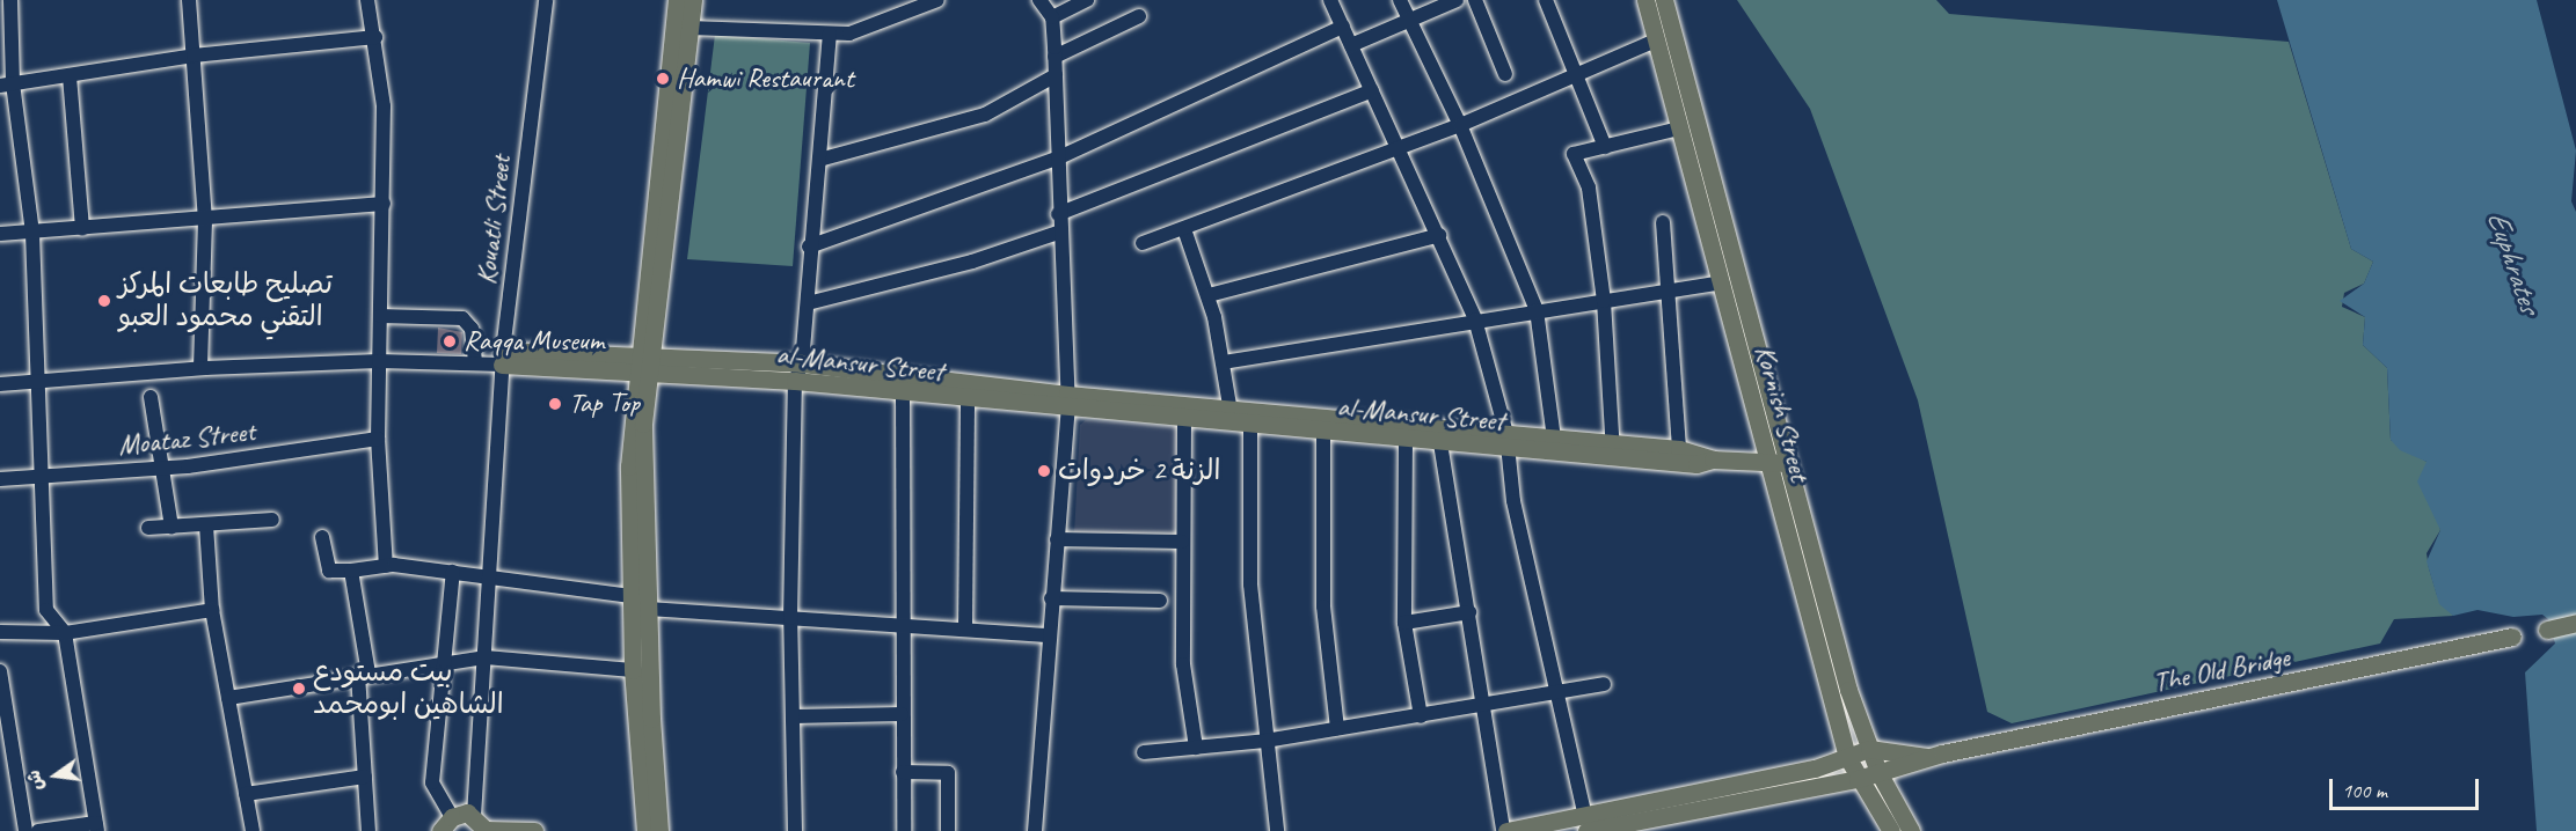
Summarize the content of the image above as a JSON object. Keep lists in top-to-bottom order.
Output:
{
  "streets": {
    "main road": ["al-Mansur Street", "Kornish Street", "The Old Bridge"],
    "street": ["Kouatli Street", "Moataz Street"]
  },
  "crossings": [
    ["Kouatli Street", "al-Mansur Street"],
    ["al-Mansur Street", "Kornish Street"]
  ],
  "water": ["Euphrates"],
  "places": [
    "Hamwi Restaurant",
    "تصليح طابعات المركز التقني محمود العبو",
    "Raqqa Museum",
    "Tap Top",
    "الزنة 2 خردوات",
    "بيت مستودع الشاهين ابومحمد"
  ],
  "scale_bar": "100 m",
  "north": "left"
}
